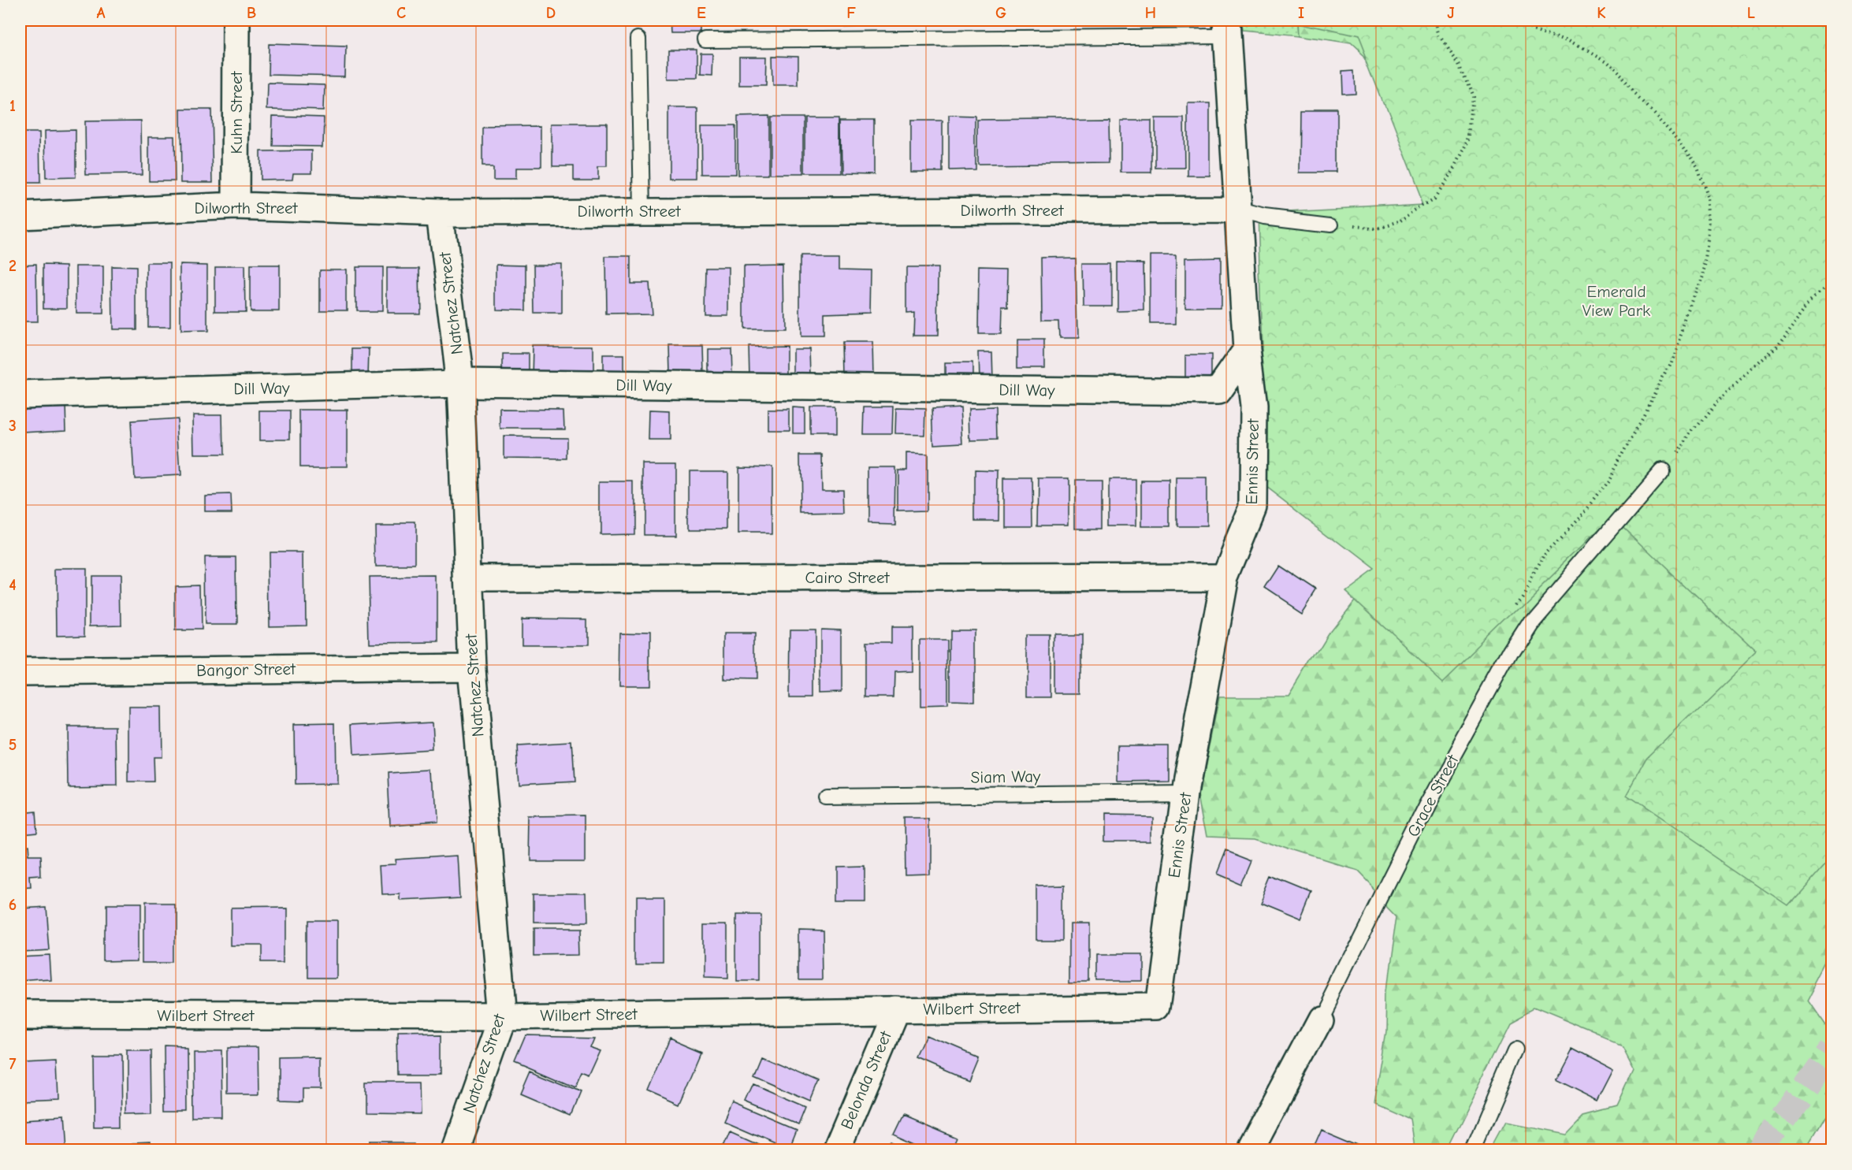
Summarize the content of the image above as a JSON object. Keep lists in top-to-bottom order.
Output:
{
  "streets": {
    "street": [
      "Kuhn Street",
      "Dilworth Street",
      "Natchez Street",
      "Dill Way",
      "Ennis Street",
      "Cairo Street",
      "Bangor Street",
      "Grace Street",
      "Wilbert Street",
      "Belonda Street"
    ],
    "lane": ["Siam Way"]
  },
  "crossings": [
    ["Kuhn Street", "Dilworth Street"],
    ["Dilworth Street", "Natchez Street"],
    ["Dilworth Street", "Ennis Street"],
    ["Natchez Street", "Dill Way"],
    ["Natchez Street", "Cairo Street"],
    ["Natchez Street", "Bangor Street"],
    ["Natchez Street", "Wilbert Street"],
    ["Dill Way", "Ennis Street"],
    ["Ennis Street", "Cairo Street"],
    ["Ennis Street", "Siam Way"],
    ["Ennis Street", "Wilbert Street"],
    ["Wilbert Street", "Belonda Street"]
  ],
  "parks": ["Emerald View Park"],
  "grid": {
    "columns": [
      "A",
      "B",
      "C",
      "D",
      "E",
      "F",
      "G",
      "H",
      "I",
      "J",
      "K",
      "L"
    ],
    "rows": [
      "1",
      "2",
      "3",
      "4",
      "5",
      "6",
      "7"
    ]
  }
}
